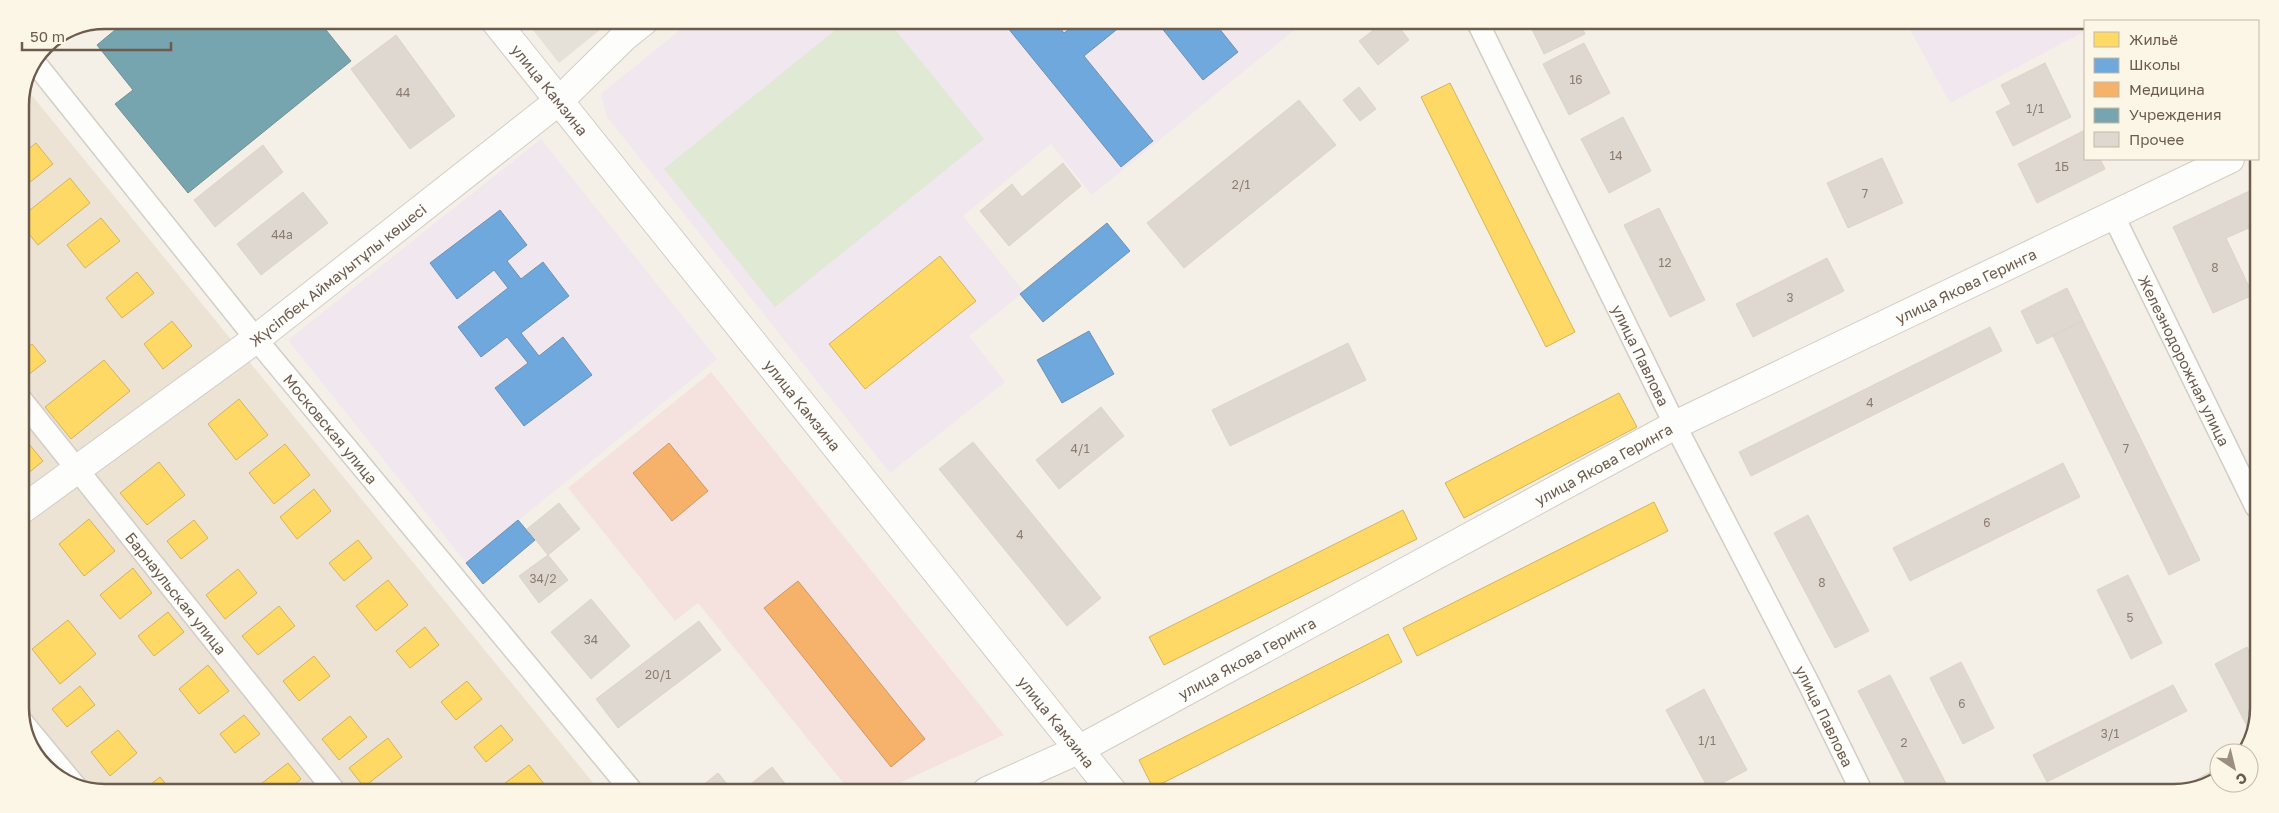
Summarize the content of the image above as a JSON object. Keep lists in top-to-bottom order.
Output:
{
  "streets": {
    "street": [
      "улица Камзина",
      "Жүсіпбек Аймауытұлы көшесі",
      "улица Якова Геринга",
      "улица Павлова",
      "Железнодорожная улица",
      "Московская улица",
      "Барнаульская улица"
    ]
  },
  "crossings": [
    ["улица Камзина", "Жүсіпбек Аймауытұлы көшесі"],
    ["улица Камзина", "улица Якова Геринга"],
    ["Жүсіпбек Аймауытұлы көшесі", "Московская улица"],
    ["Жүсіпбек Аймауытұлы көшесі", "Барнаульская улица"],
    ["улица Якова Геринга", "улица Павлова"],
    ["улица Якова Геринга", "Железнодорожная улица"]
  ],
  "house_numbers": [
    "16",
    "44",
    "1/1",
    "14",
    "1Б",
    "2/1",
    "7",
    "44а",
    "12",
    "8",
    "3",
    "4",
    "4/1",
    "7",
    "6",
    "4",
    "34/2",
    "8",
    "5",
    "34",
    "20/1",
    "6",
    "3/1",
    "1/1",
    "2"
  ],
  "legend": [
    "Жильё",
    "Школы",
    "Медицина",
    "Учреждения",
    "Прочее"
  ],
  "scale_bar": "50 m",
  "north": "bottom right"
}
